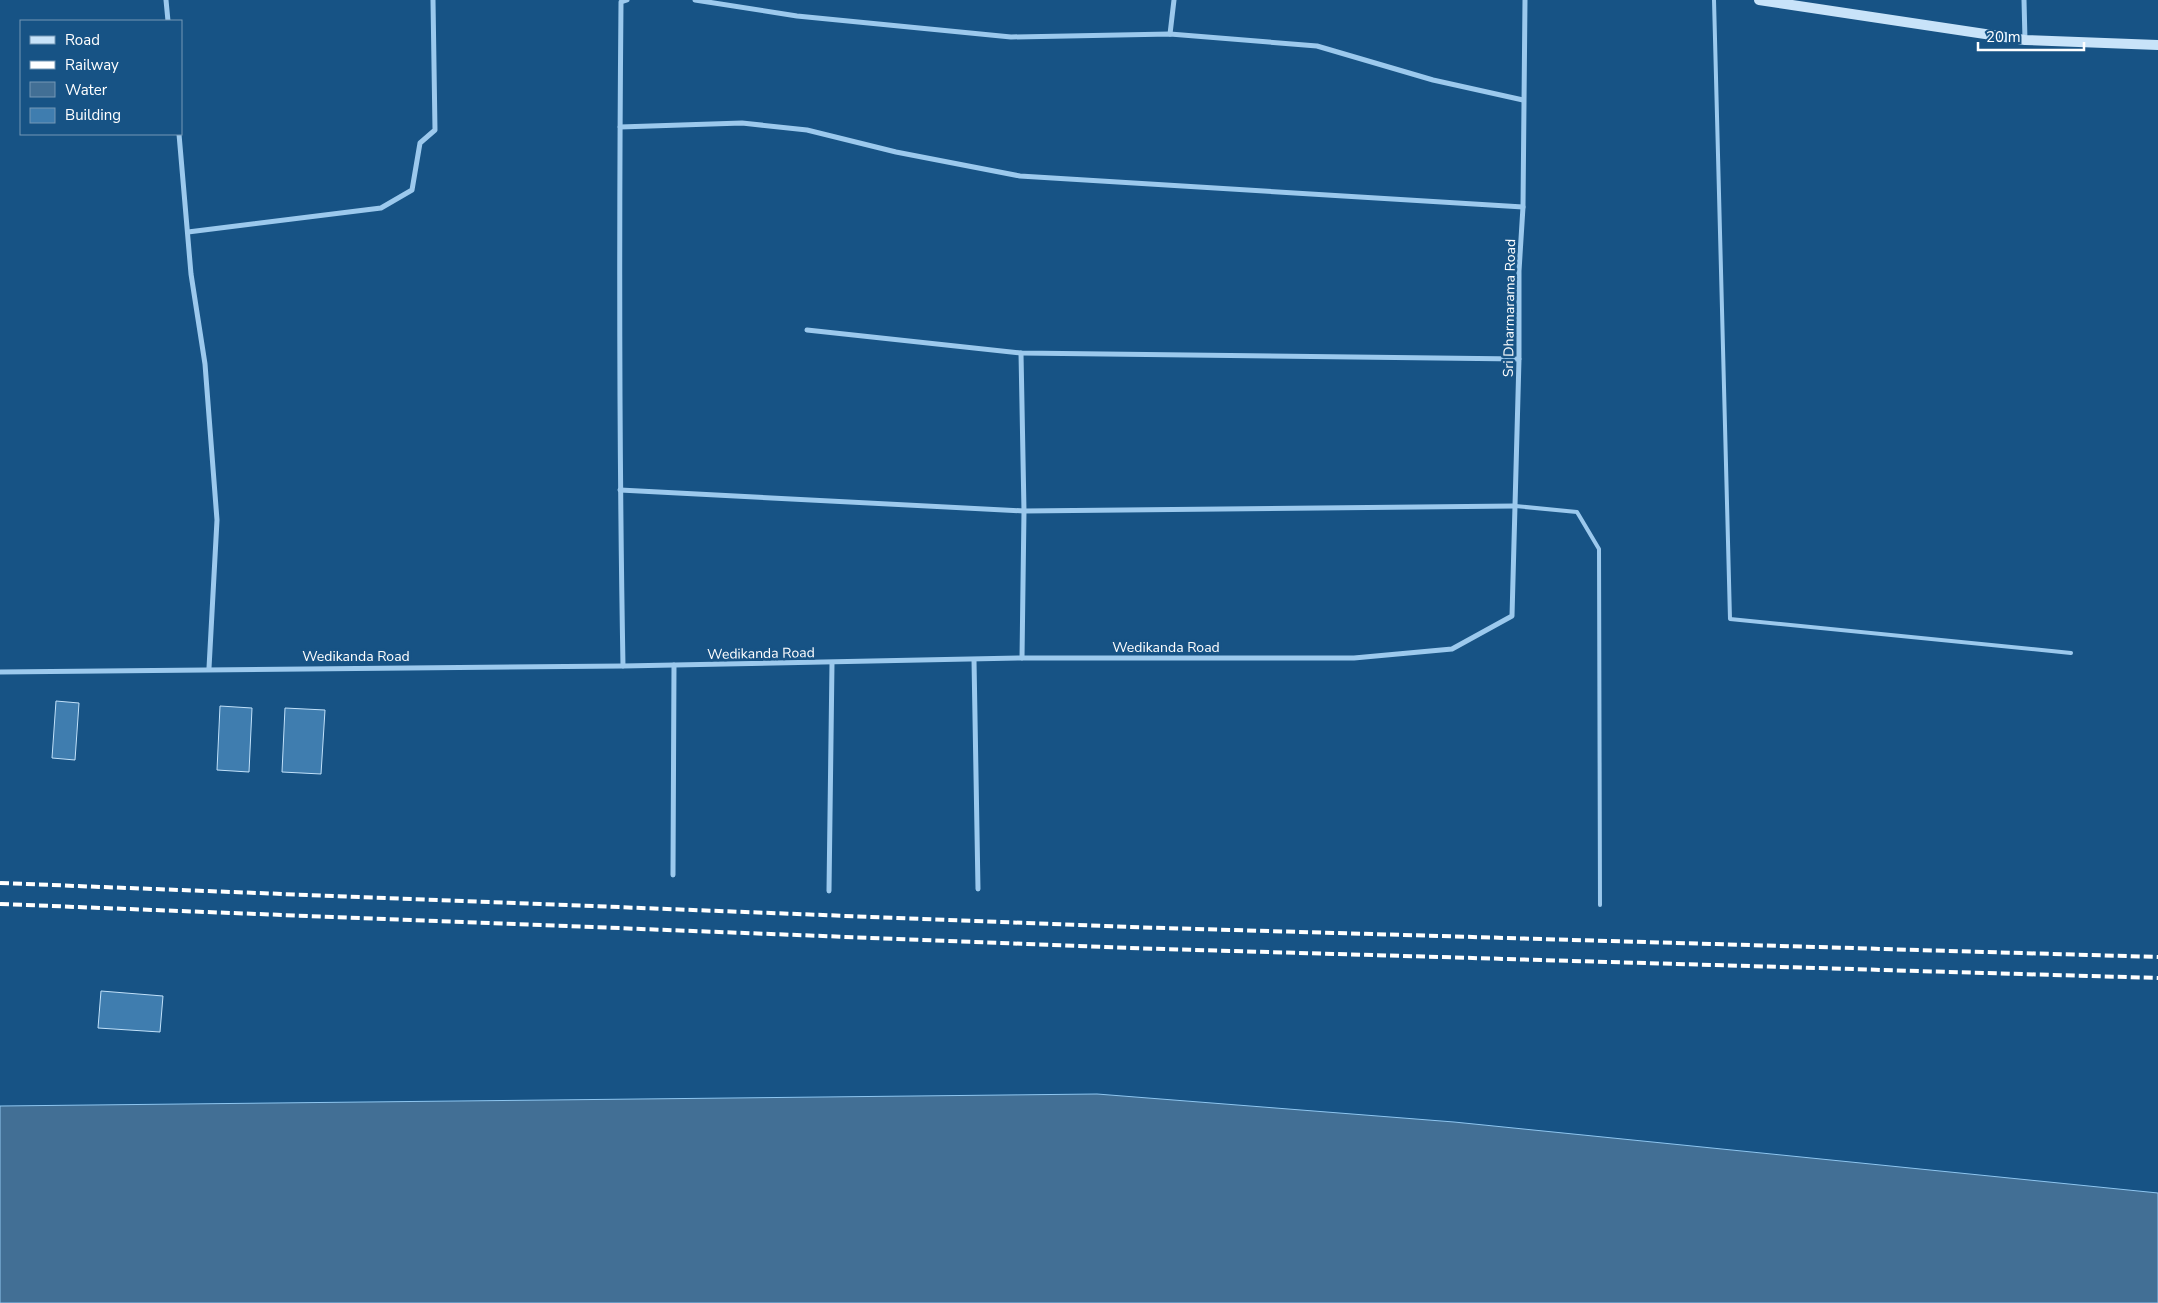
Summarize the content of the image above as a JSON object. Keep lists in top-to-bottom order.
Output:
{
  "streets": {
    "street": ["Sri Dharmarama Road", "Wedikanda Road"]
  },
  "crossings": [
    ["Sri Dharmarama Road", "Wedikanda Road"]
  ],
  "legend": [
    "Road",
    "Railway",
    "Water",
    "Building"
  ],
  "scale_bar": "20 m"
}
